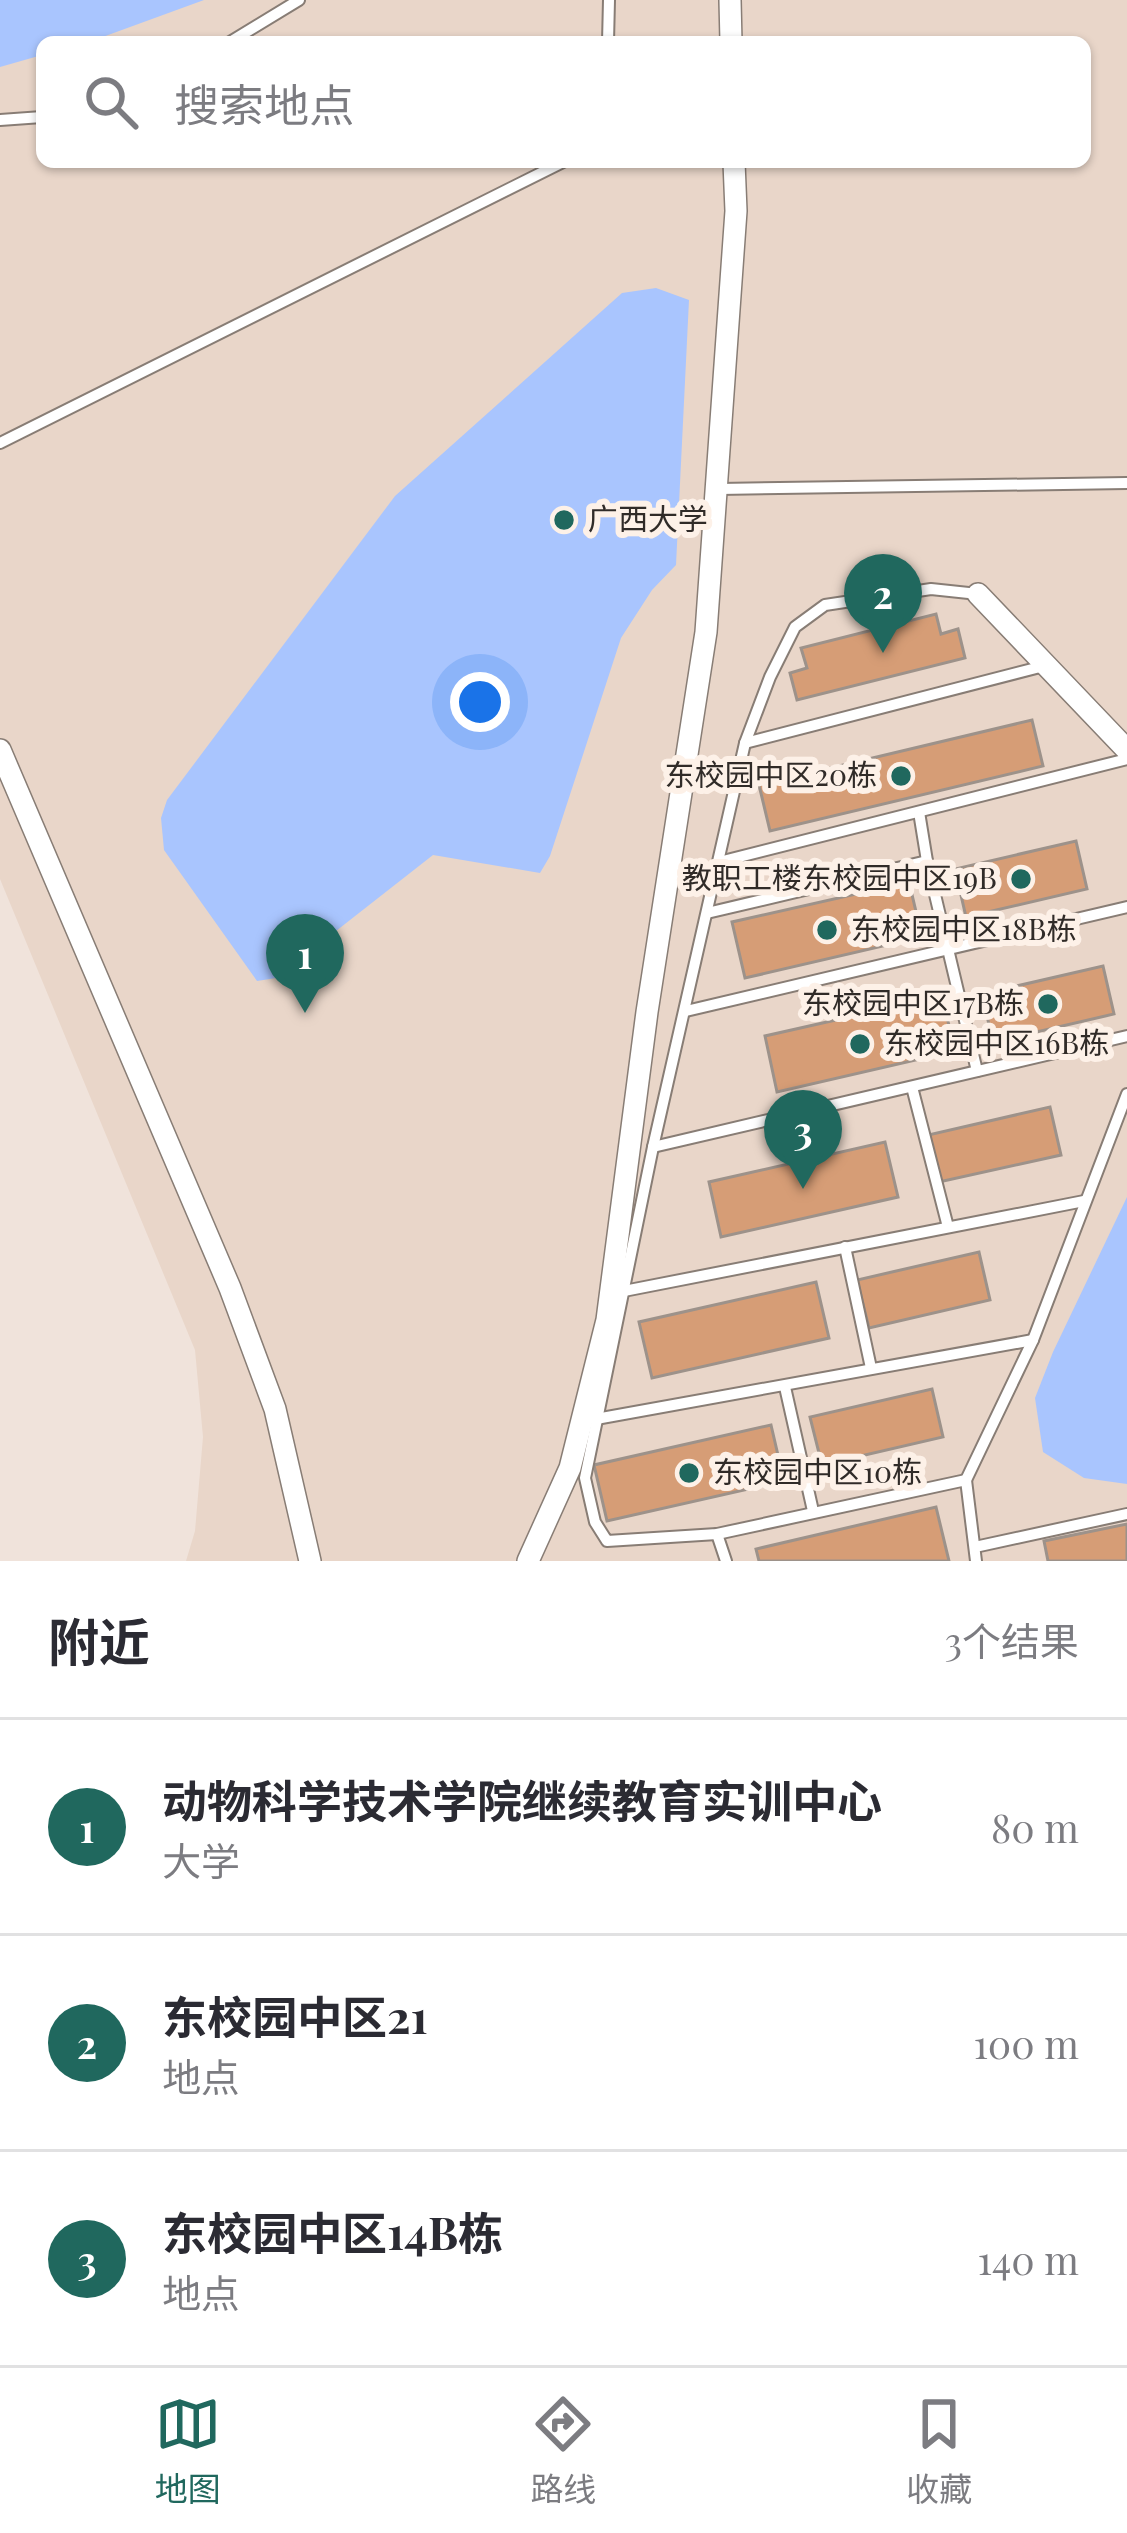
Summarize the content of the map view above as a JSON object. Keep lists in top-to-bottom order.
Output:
{
  "places": [
    "广西大学",
    "东校园中区20栋",
    "教职工楼东校园中区19B",
    "东校园中区18B栋",
    "东校园中区17B栋",
    "东校园中区16B栋",
    "东校园中区10栋"
  ],
  "page": {
    "search": "搜索地点",
    "pins": ["2", "1", "3"],
    "heading": ["附近", "3个结果"],
    "list": [
      {
        "mark": "1",
        "name": "动物科学技术学院继续教育实训中心",
        "note": "大学",
        "value": "80 m"
      },
      {
        "mark": "2",
        "name": "东校园中区21",
        "note": "地点",
        "value": "100 m"
      },
      {
        "mark": "3",
        "name": "东校园中区14B栋",
        "note": "地点",
        "value": "140 m"
      }
    ],
    "nav": ["地图", "路线", "收藏"]
  }
}
